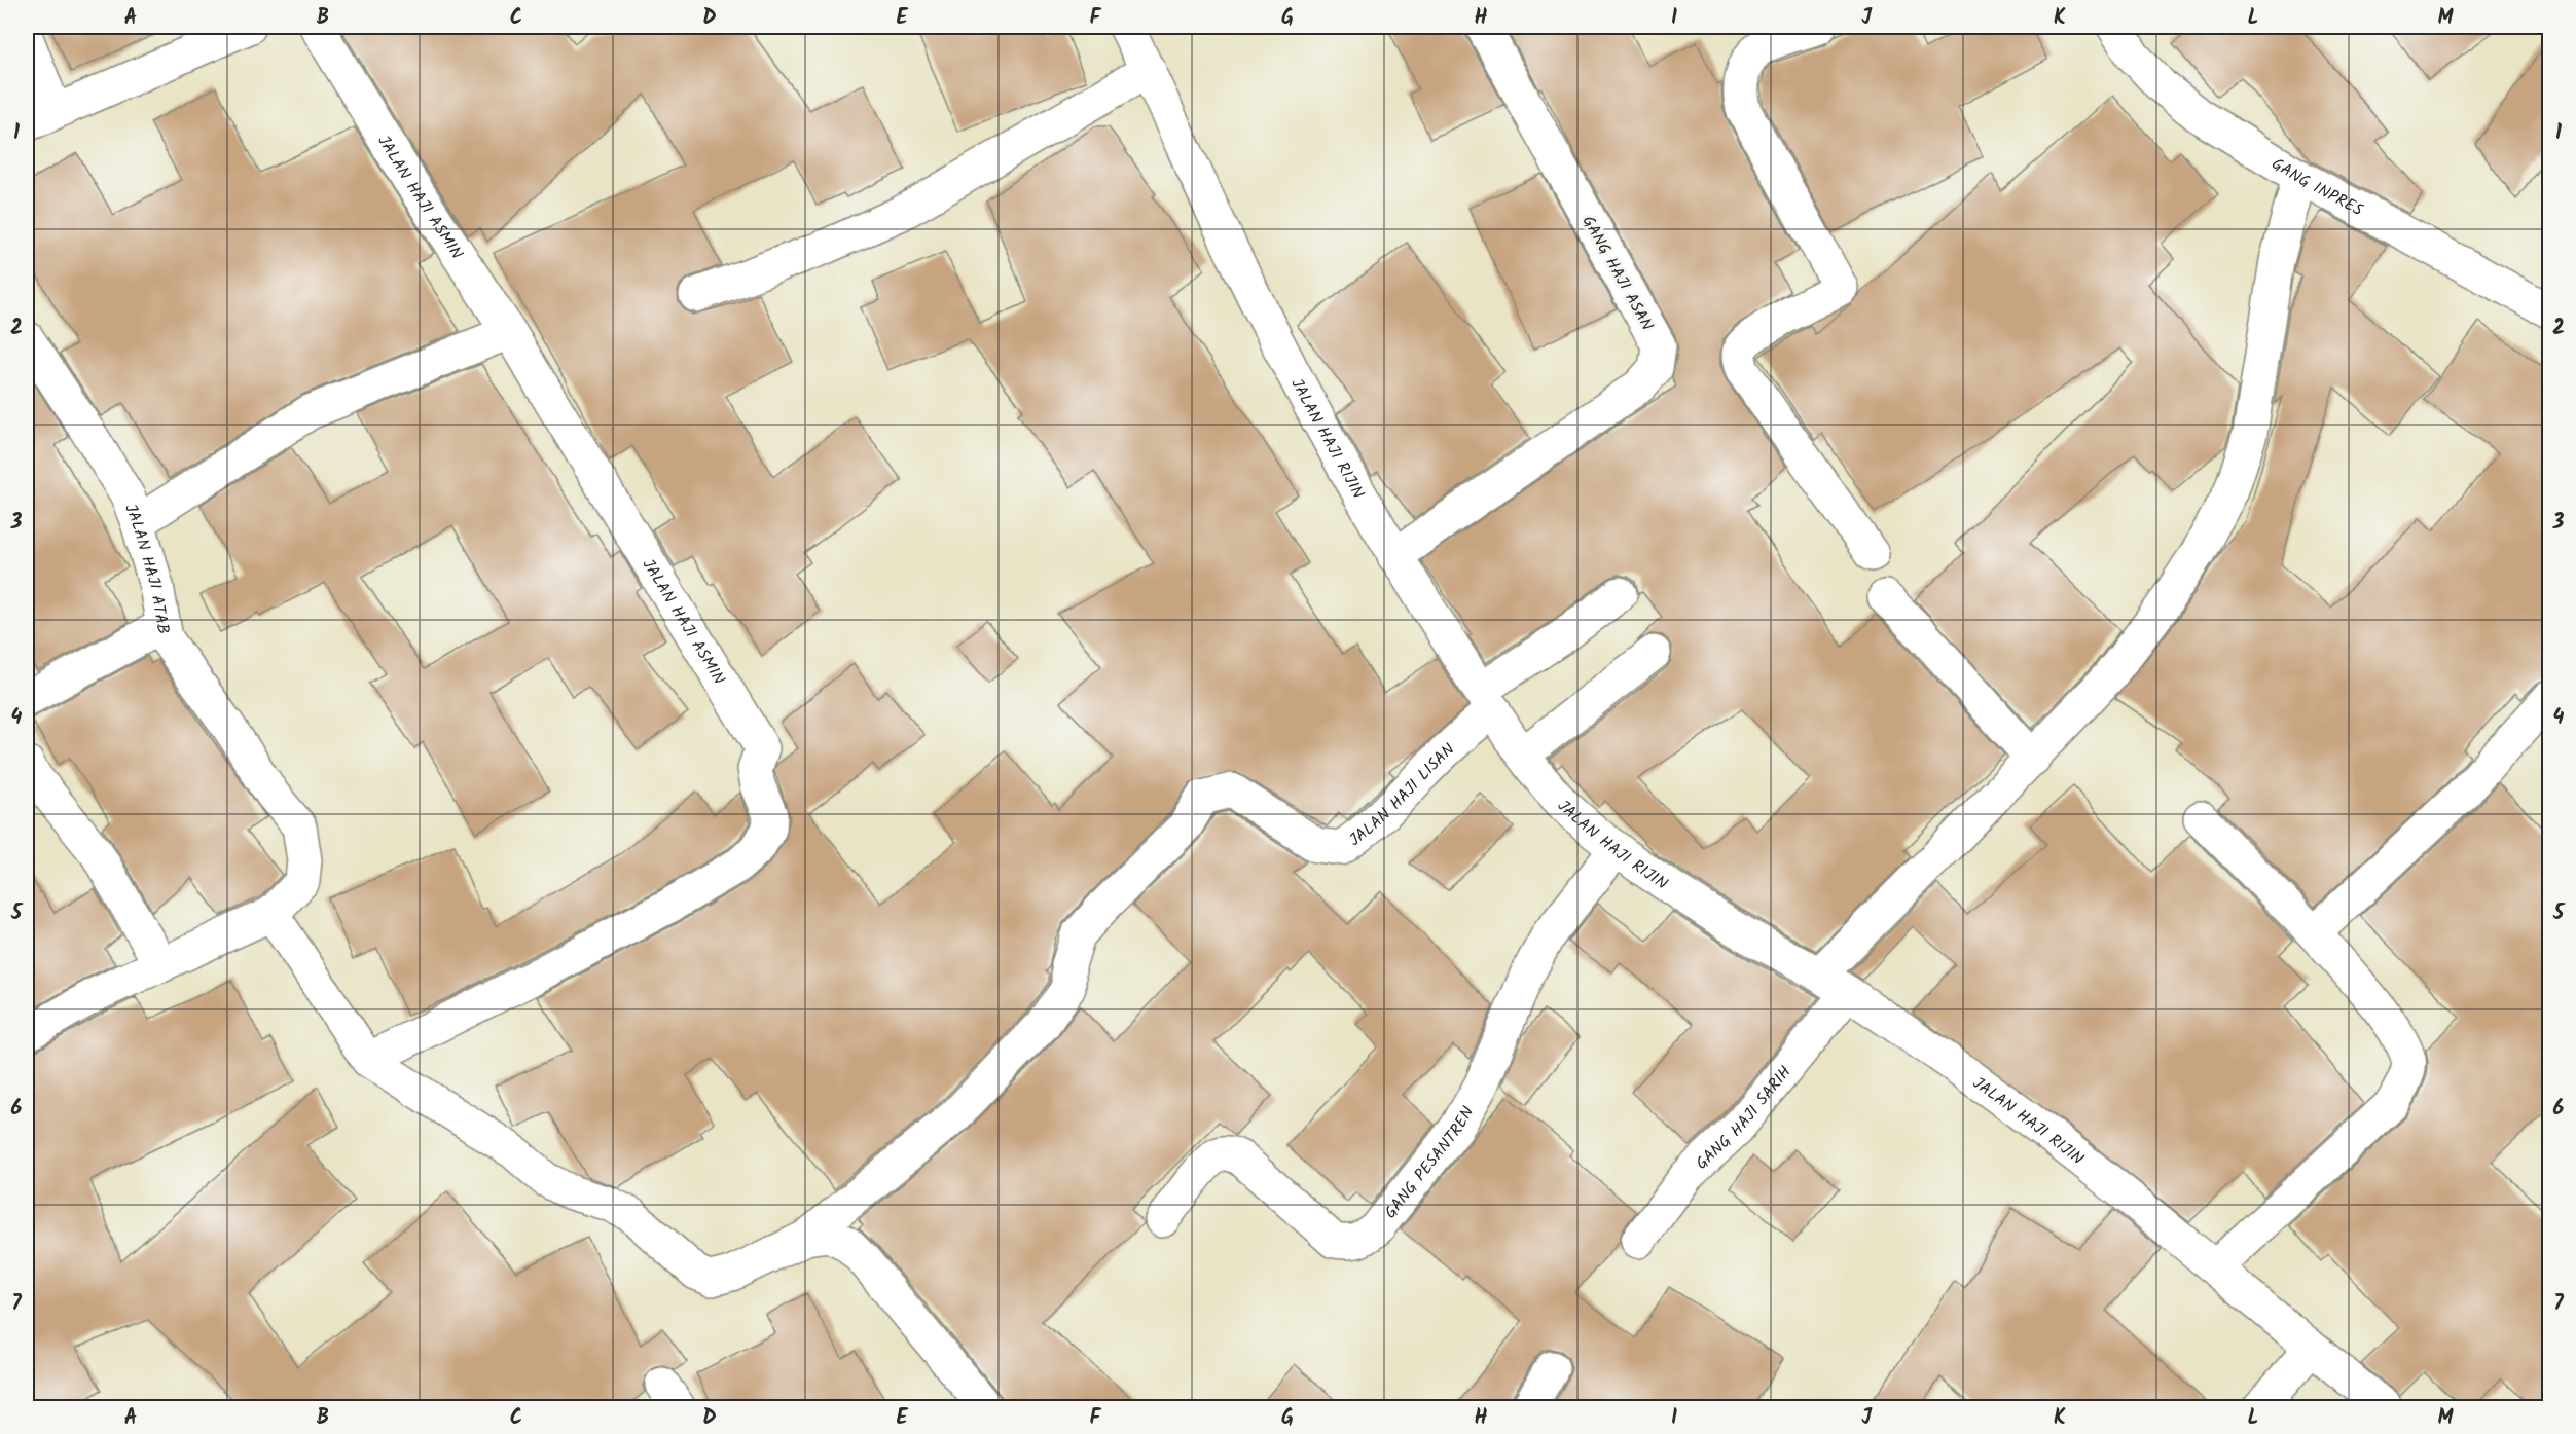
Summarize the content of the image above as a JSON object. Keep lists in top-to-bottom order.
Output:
{
  "streets": {
    "street": [
      "GANG INPRES",
      "JALAN HAJI ASMIN",
      "GANG HAJI ASAN",
      "JALAN HAJI RIJIN",
      "JALAN HAJI ATAB",
      "JALAN HAJI LISAN",
      "GANG HAJI SARIH",
      "GANG PESANTREN"
    ]
  },
  "crossings": [
    ["GANG HAJI ASAN", "JALAN HAJI RIJIN"],
    ["JALAN HAJI RIJIN", "JALAN HAJI LISAN"],
    ["JALAN HAJI RIJIN", "GANG HAJI SARIH"],
    ["JALAN HAJI RIJIN", "GANG PESANTREN"]
  ],
  "grid": {
    "columns": [
      "A",
      "B",
      "C",
      "D",
      "E",
      "F",
      "G",
      "H",
      "I",
      "J",
      "K",
      "L",
      "M"
    ],
    "rows": [
      "1",
      "2",
      "3",
      "4",
      "5",
      "6",
      "7"
    ]
  }
}
